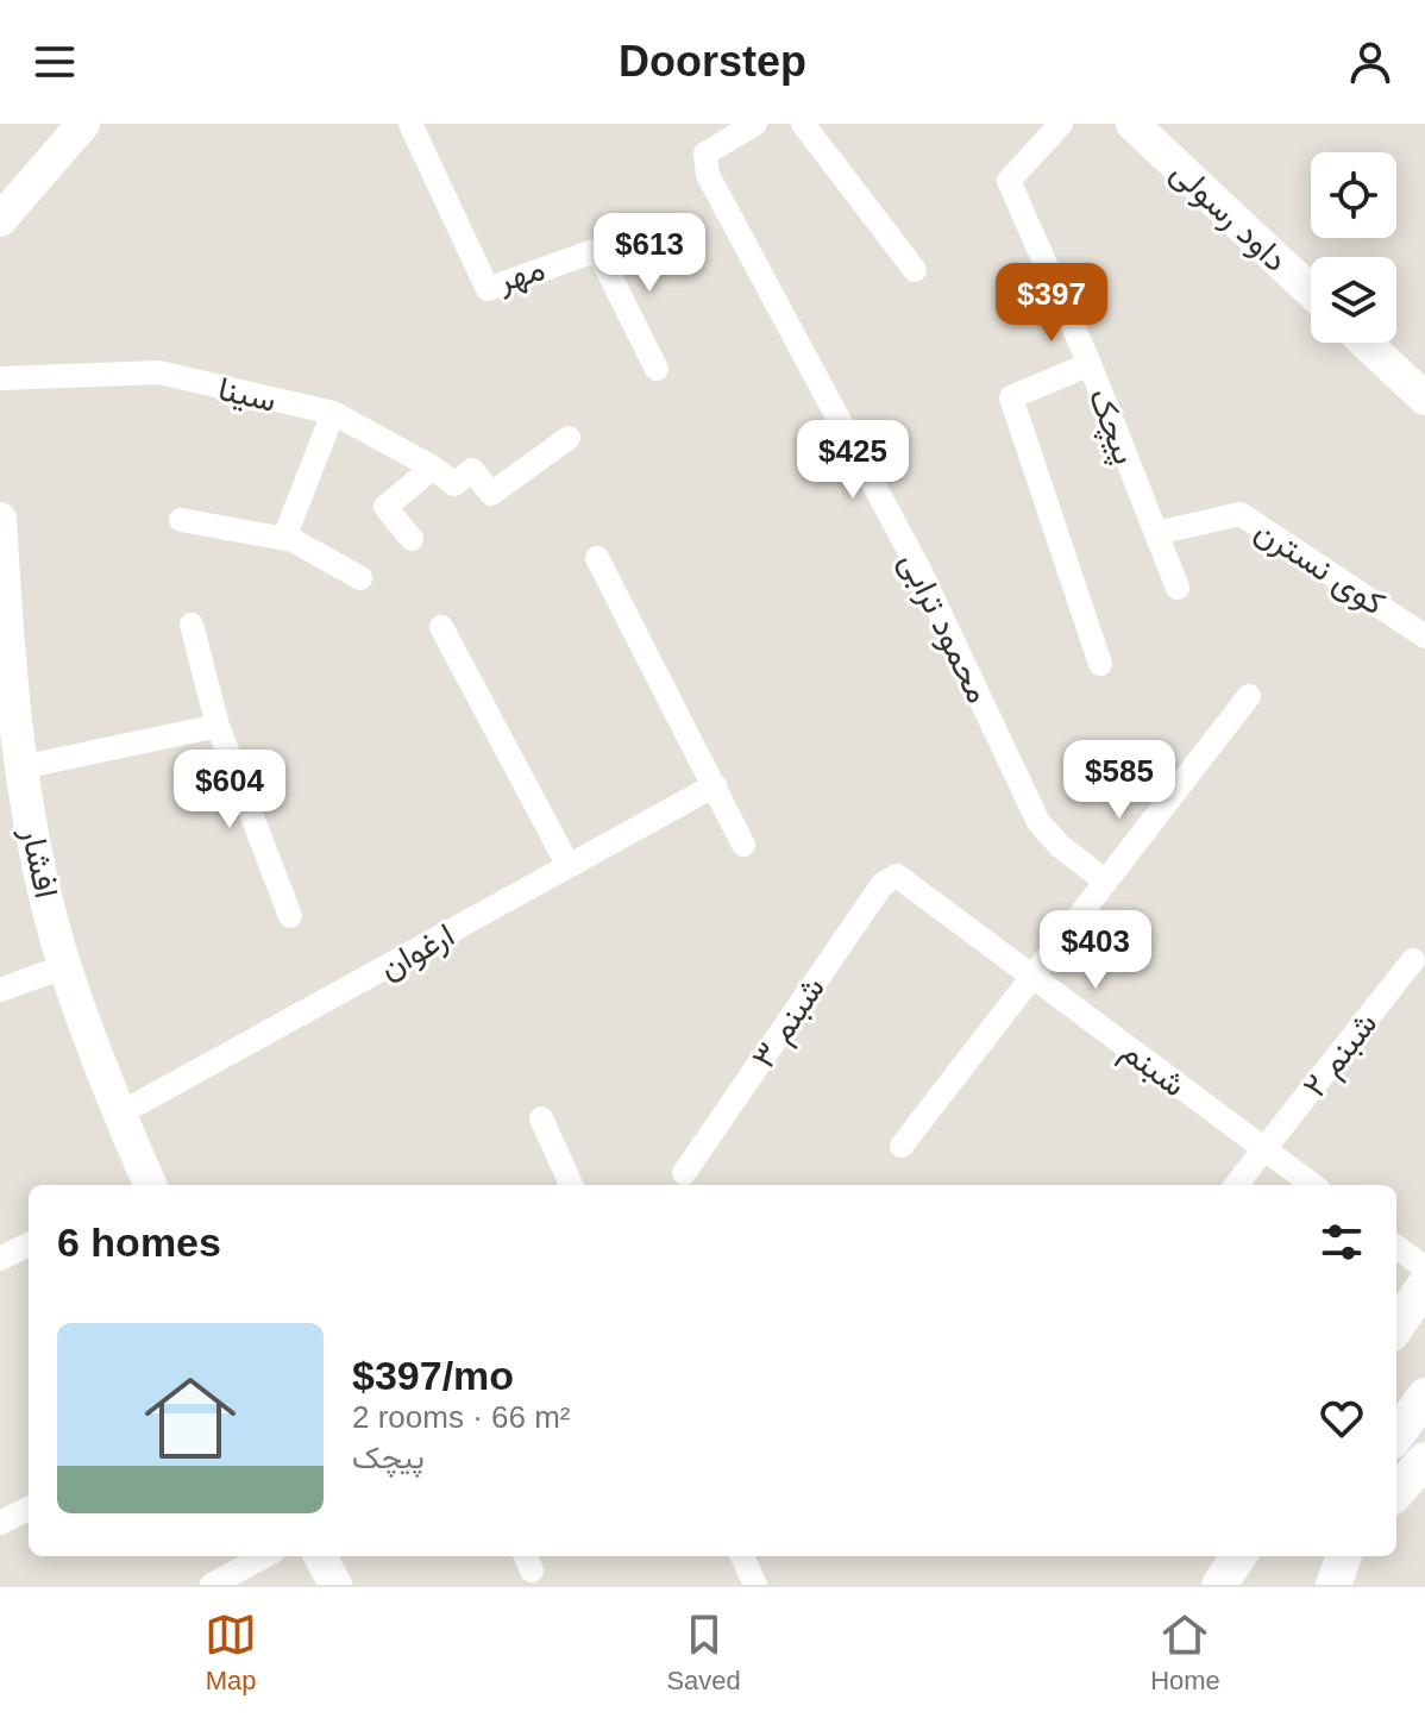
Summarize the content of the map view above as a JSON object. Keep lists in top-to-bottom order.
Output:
{
  "streets": {
    "street": [
      "داود رسولی",
      "مهر",
      "سینا",
      "پیچک",
      "کوی نسترن",
      "محمود ترابی",
      "افشار",
      "ارغوان",
      "شبنم ۳",
      "شبنم ۲",
      "شبنم"
    ]
  },
  "crossings": [
    ["پیچک", "کوی نسترن"],
    ["افشار", "ارغوان"],
    ["شبنم ۳", "شبنم"],
    ["شبنم ۲", "شبنم"]
  ],
  "page": {
    "header": "Doorstep",
    "price": [
      "$613",
      "$397",
      "$425",
      "$585",
      "$604",
      "$403"
    ],
    "heading": "6 homes",
    "list": [
      {
        "name": "$397/mo",
        "note": "2 rooms · 66 m² · پیچک"
      }
    ],
    "tabs": ["Map", "Saved", "Home"]
  }
}
